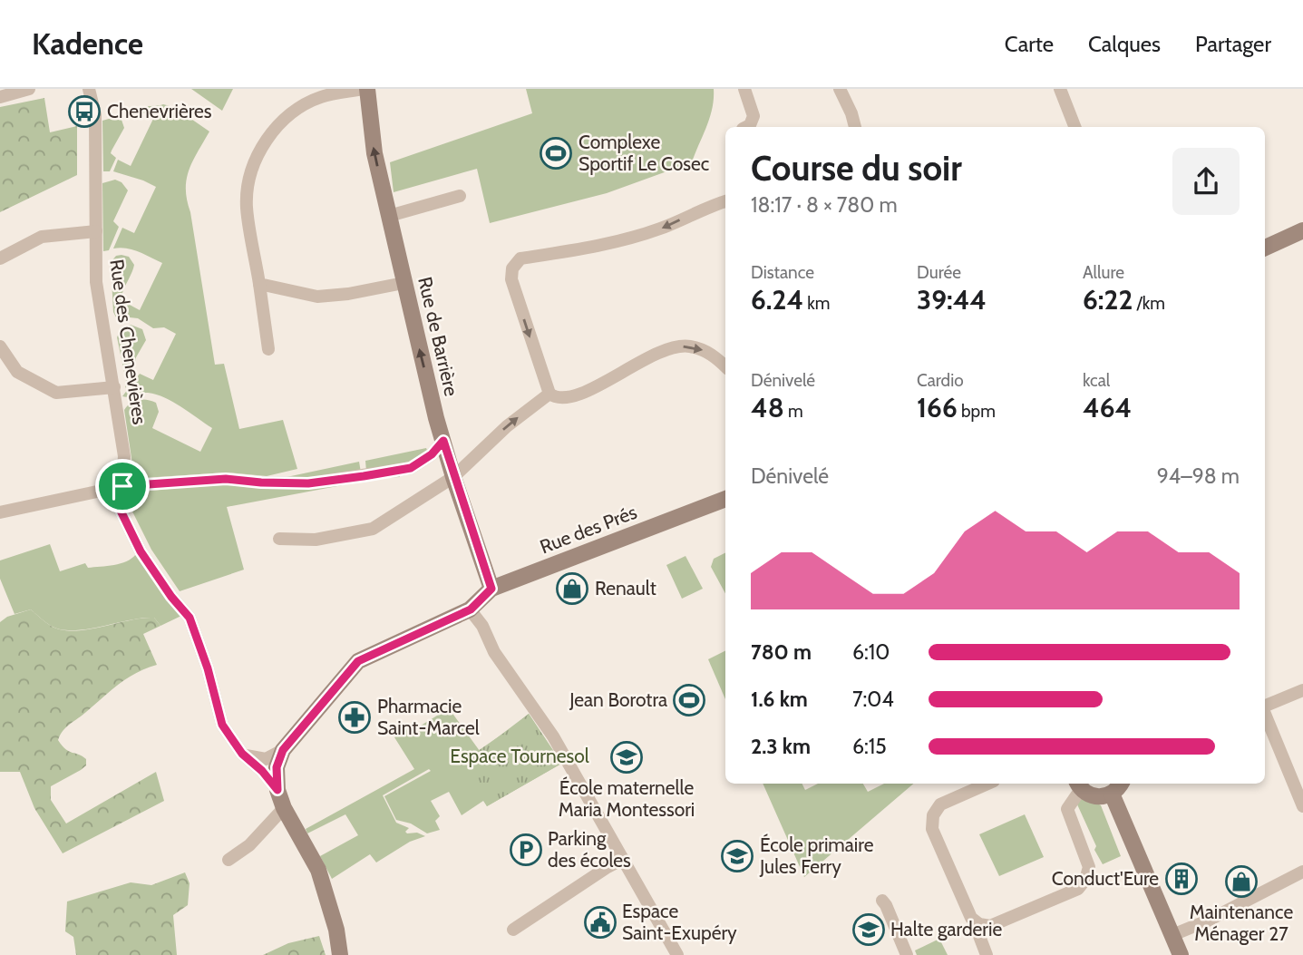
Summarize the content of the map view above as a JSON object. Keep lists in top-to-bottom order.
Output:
{
  "streets": {
    "street": ["Rue de Barrière", "Rue des Chenevières", "Rue des Prés"]
  },
  "crossings": [
    ["Rue de Barrière", "Rue des Prés"]
  ],
  "one_way": ["Rue de Barrière"],
  "parks": ["Espace Tournesol"],
  "places": {
    "bus stop": ["Chenevrières"],
    "sports": ["Complexe Sportif Le Cosec", "Jean Borotra"],
    "shop": ["Renault", "Maintenance Ménager 27"],
    "pharmacy": ["Pharmacie Saint-Marcel"],
    "school or university": ["École maternelle Maria Montessori", "École primaire Jules Ferry", "Halte garderie"],
    "parking": ["Parking des écoles"],
    "building": ["Conduct'Eure"],
    "public building": ["Espace Saint-Exupéry"]
  },
  "page": {
    "header": "Kadence",
    "nav": ["Carte", "Calques", "Partager"],
    "heading": ["Course du soir", "18:17 · 8 × 780 m"],
    "stats": [
      ["Distance", "6.24 km"],
      ["Durée", "39:44"],
      ["Allure", "6:22 /km"],
      ["Dénivelé", "48 m"],
      ["Cardio", "166 bpm"],
      ["kcal", "464"]
    ],
    "chart": ["Dénivelé", "94–98 m"],
    "list": [
      {
        "name": "780 m",
        "note": "6:10"
      },
      {
        "name": "1.6 km",
        "note": "7:04"
      },
      {
        "name": "2.3 km",
        "note": "6:15"
      }
    ]
  }
}
